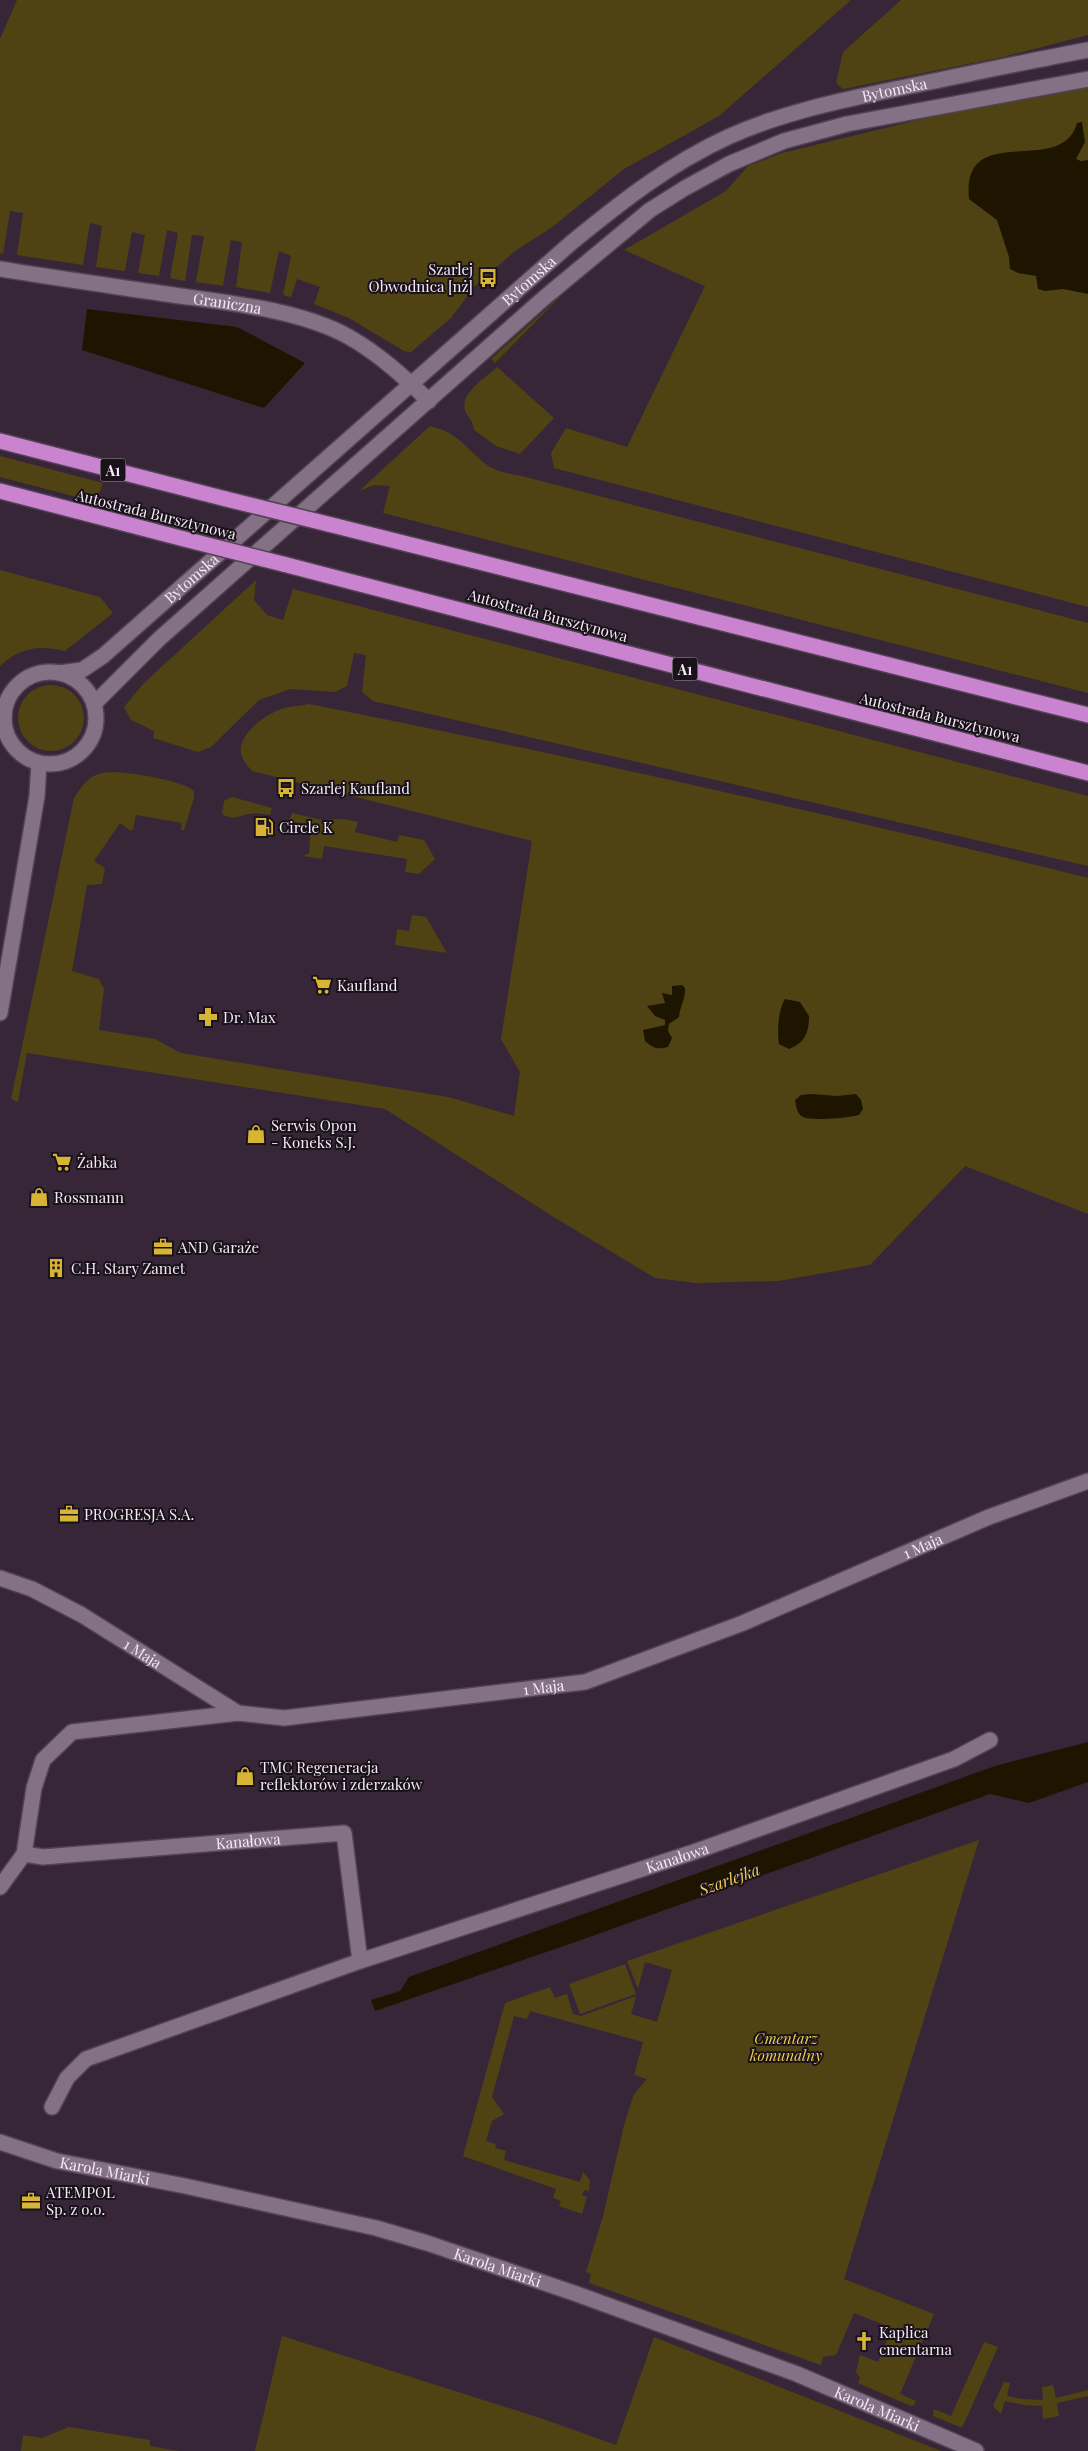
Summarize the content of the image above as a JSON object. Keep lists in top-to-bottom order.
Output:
{
  "streets": {
    "highway": ["A1", "Autostrada Bursztynowa"],
    "street": [
      "Bytomska",
      "Graniczna",
      "1 Maja",
      "Kanałowa",
      "Karola Miarki"
    ]
  },
  "crossings": [
    ["Bytomska", "Graniczna"]
  ],
  "water": ["Szarlejka"],
  "parks": ["Cmentarz komunalny"],
  "places": {
    "bus stop": ["Szarlej Obwodnica [nż]", "Szarlej Kaufland"],
    "fuel station": ["Circle K"],
    "supermarket": ["Kaufland", "Żabka"],
    "pharmacy": ["Dr. Max"],
    "shop": ["Serwis Opon - Koneks S.J.", "Rossmann", "TMC Regeneracja reflektorów i zderzaków"],
    "office": ["AND Garaże", "PROGRESJA S.A.", "ATEMPOL Sp. z o.o."],
    "building": ["C.H. Stary Zamet"],
    "church": ["Kaplica cmentarna"]
  }
}
